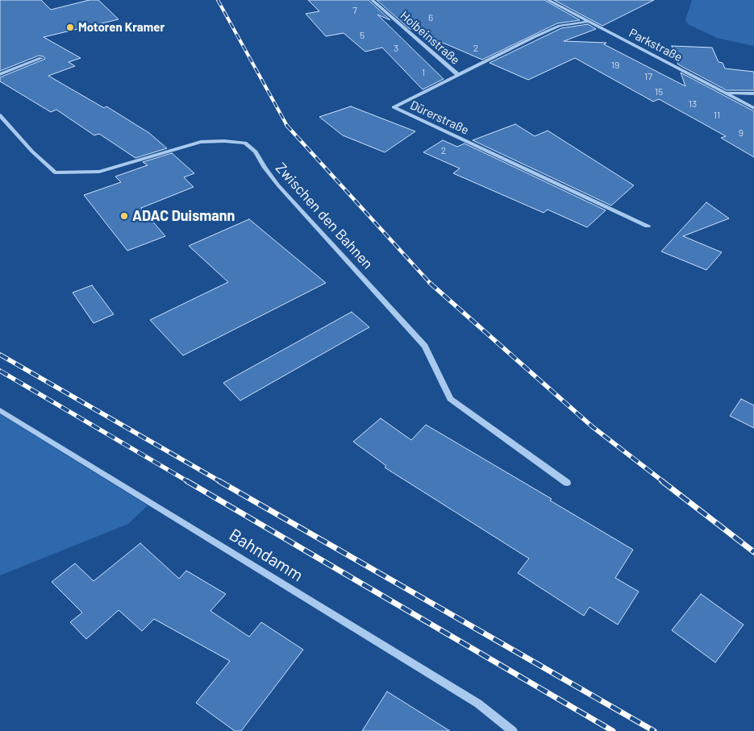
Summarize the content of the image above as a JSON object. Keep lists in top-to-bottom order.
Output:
{
  "streets": {
    "street": [
      "Holbeinstraße",
      "Parkstraße",
      "Dürerstraße",
      "Zwischen den Bahnen",
      "Bahndamm"
    ]
  },
  "crossings": [
    ["Holbeinstraße", "Dürerstraße"],
    ["Parkstraße", "Dürerstraße"]
  ],
  "places": ["Motoren Kramer", "ADAC Duismann"],
  "house_numbers": [
    "7",
    "6",
    "5",
    "3",
    "2",
    "19",
    "1",
    "17",
    "15",
    "13",
    "11",
    "9",
    "2"
  ]
}
